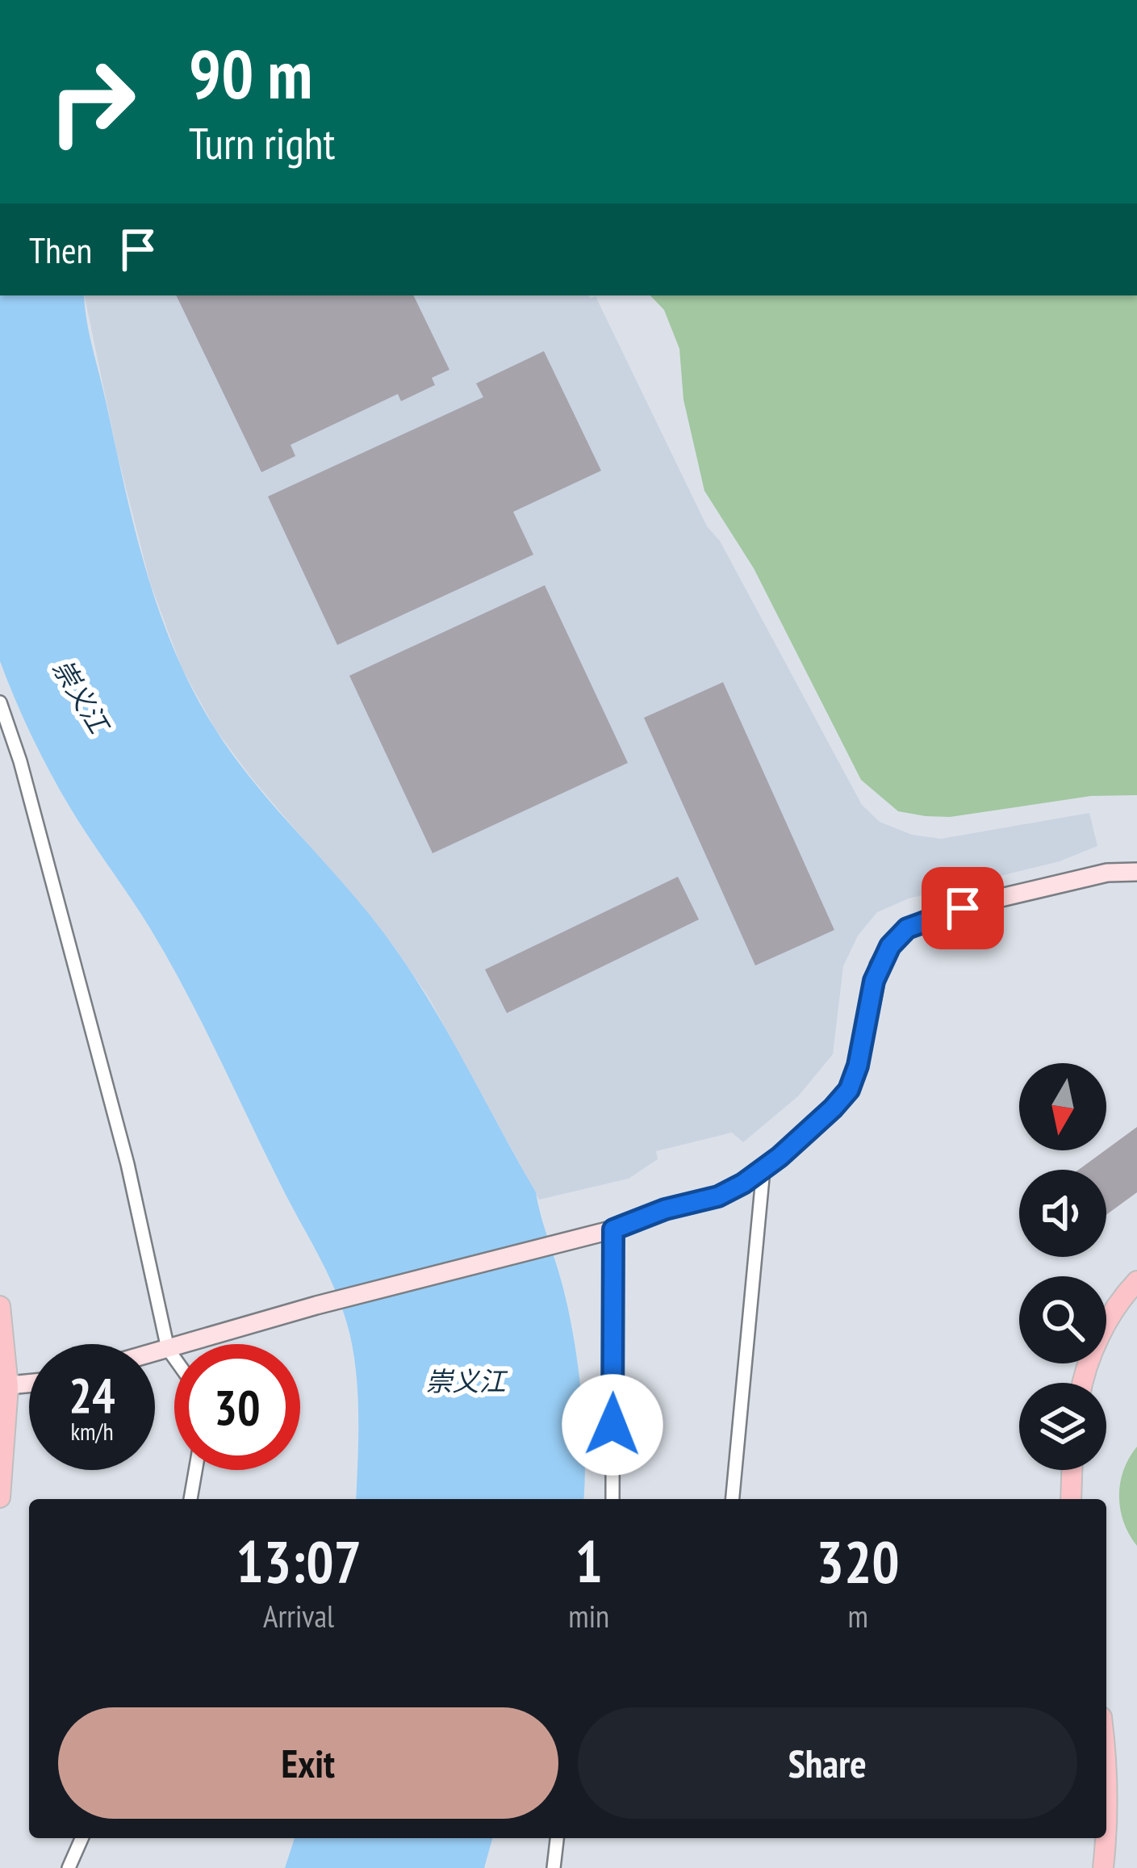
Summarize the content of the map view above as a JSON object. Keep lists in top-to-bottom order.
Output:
{
  "water": ["崇义江"],
  "north": "bottom",
  "page": {
    "turn": ["90 m", "Turn right"],
    "then": "Then",
    "speed": "24 km/h",
    "limit": "30",
    "eta": [
      "13:07",
      "Arrival",
      "1",
      "min",
      "320",
      "m"
    ],
    "buttons": ["Exit", "Share"]
  }
}
